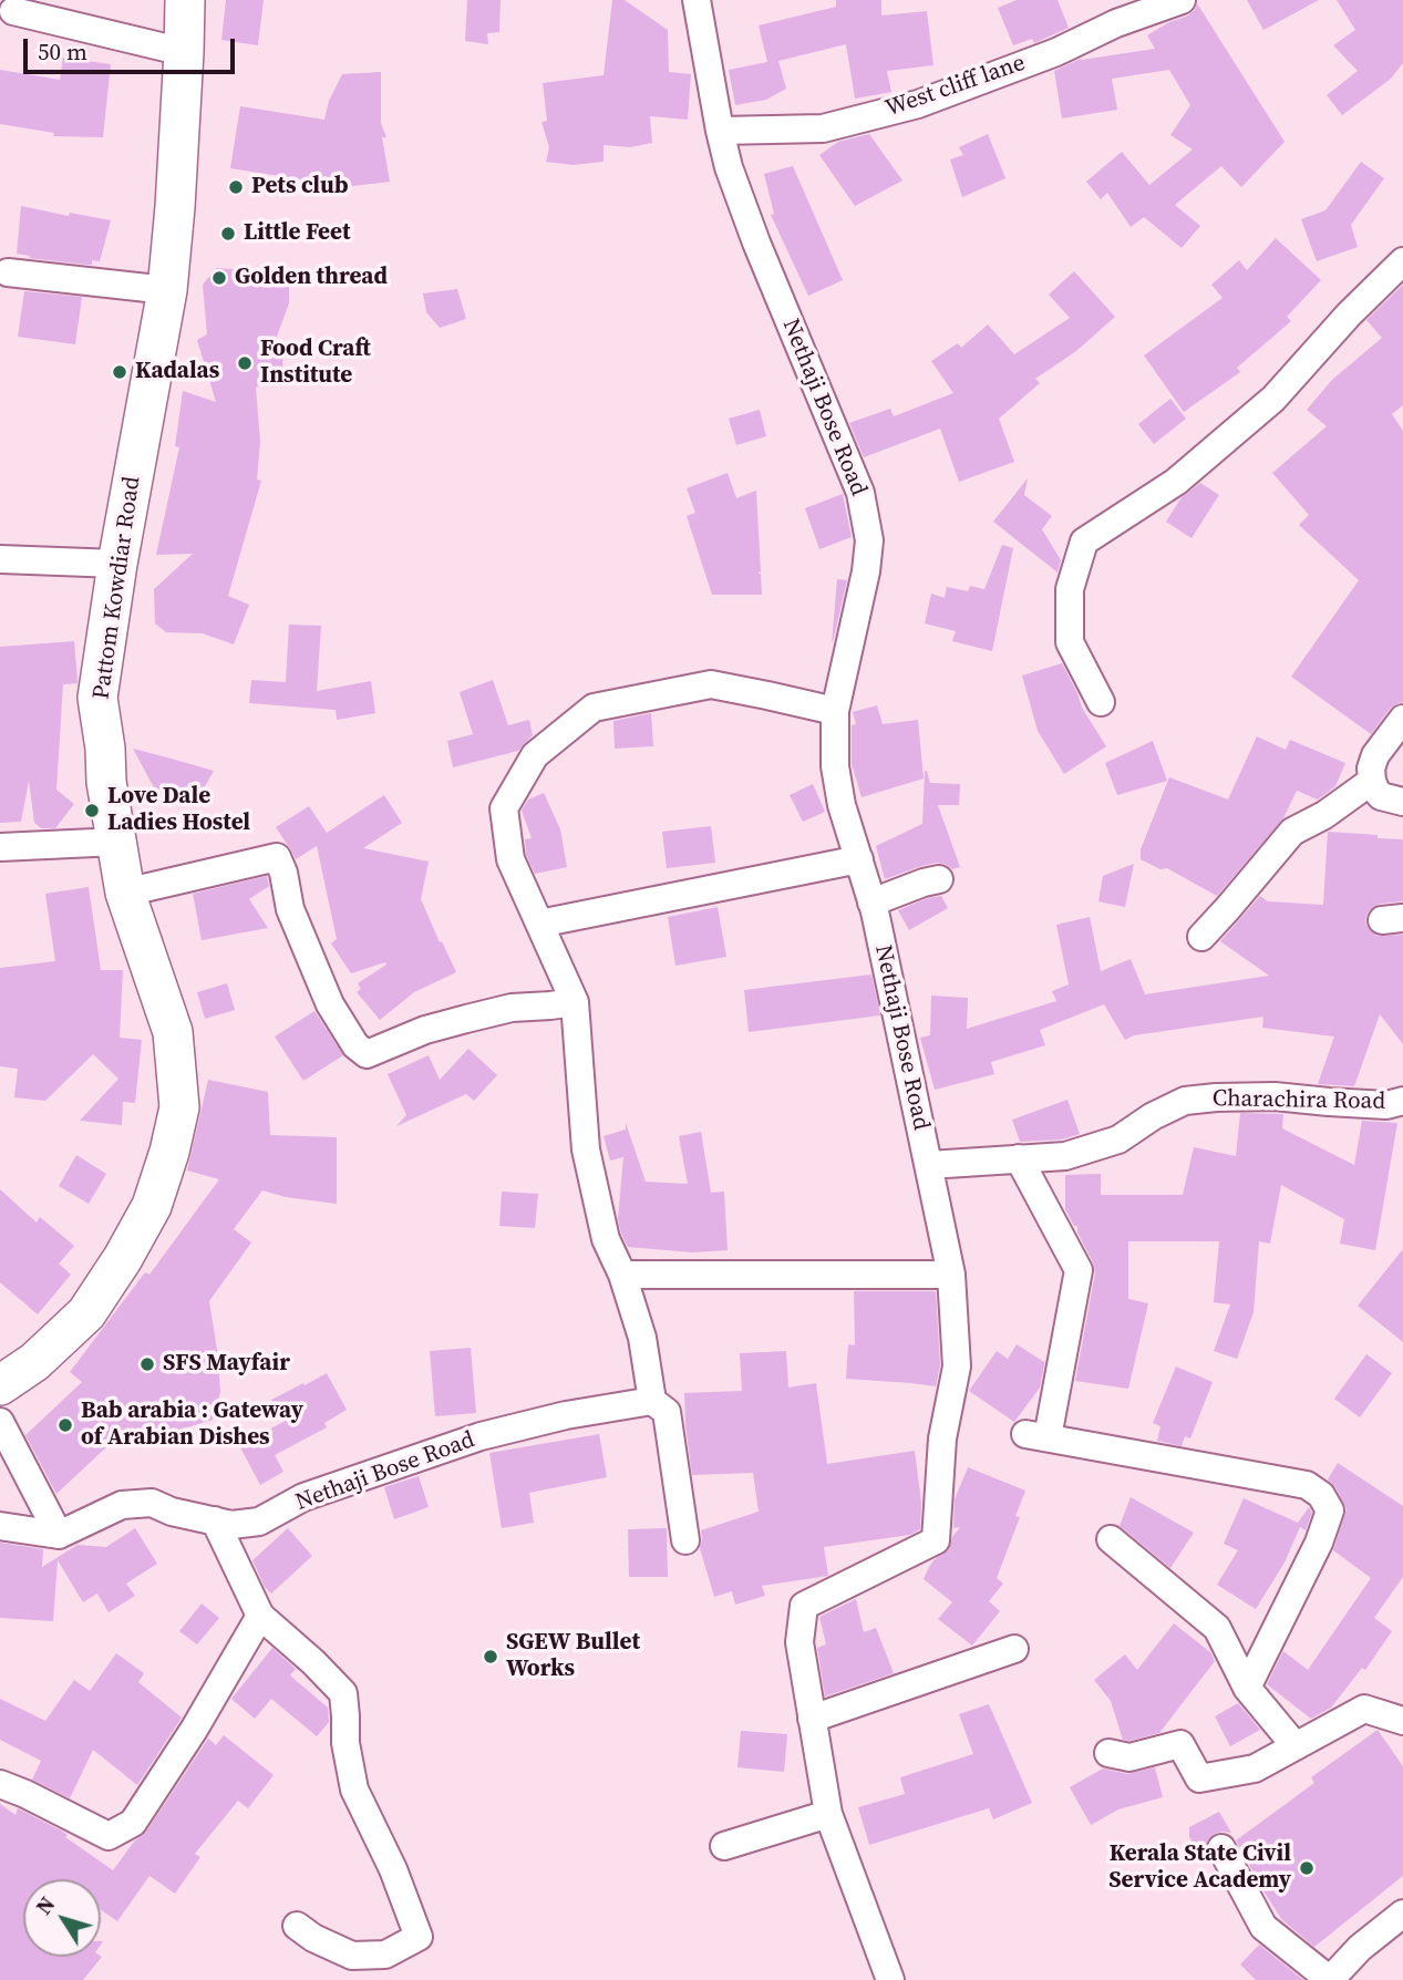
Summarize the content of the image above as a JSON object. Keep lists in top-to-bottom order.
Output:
{
  "streets": {
    "main road": ["Pattom Kowdiar Road"],
    "street": ["West cliff lane", "Nethaji Bose Road", "Charachira Road"]
  },
  "crossings": [
    ["West cliff lane", "Nethaji Bose Road"],
    ["Nethaji Bose Road", "Charachira Road"]
  ],
  "places": [
    "Pets club",
    "Little Feet",
    "Golden thread",
    "Food Craft Institute",
    "Kadalas",
    "Love Dale Ladies Hostel",
    "SFS Mayfair",
    "Bab arabia : Gateway of Arabian Dishes",
    "SGEW Bullet Works",
    "Kerala State Civil Service Academy"
  ],
  "scale_bar": "50 m",
  "north": "top left"
}
